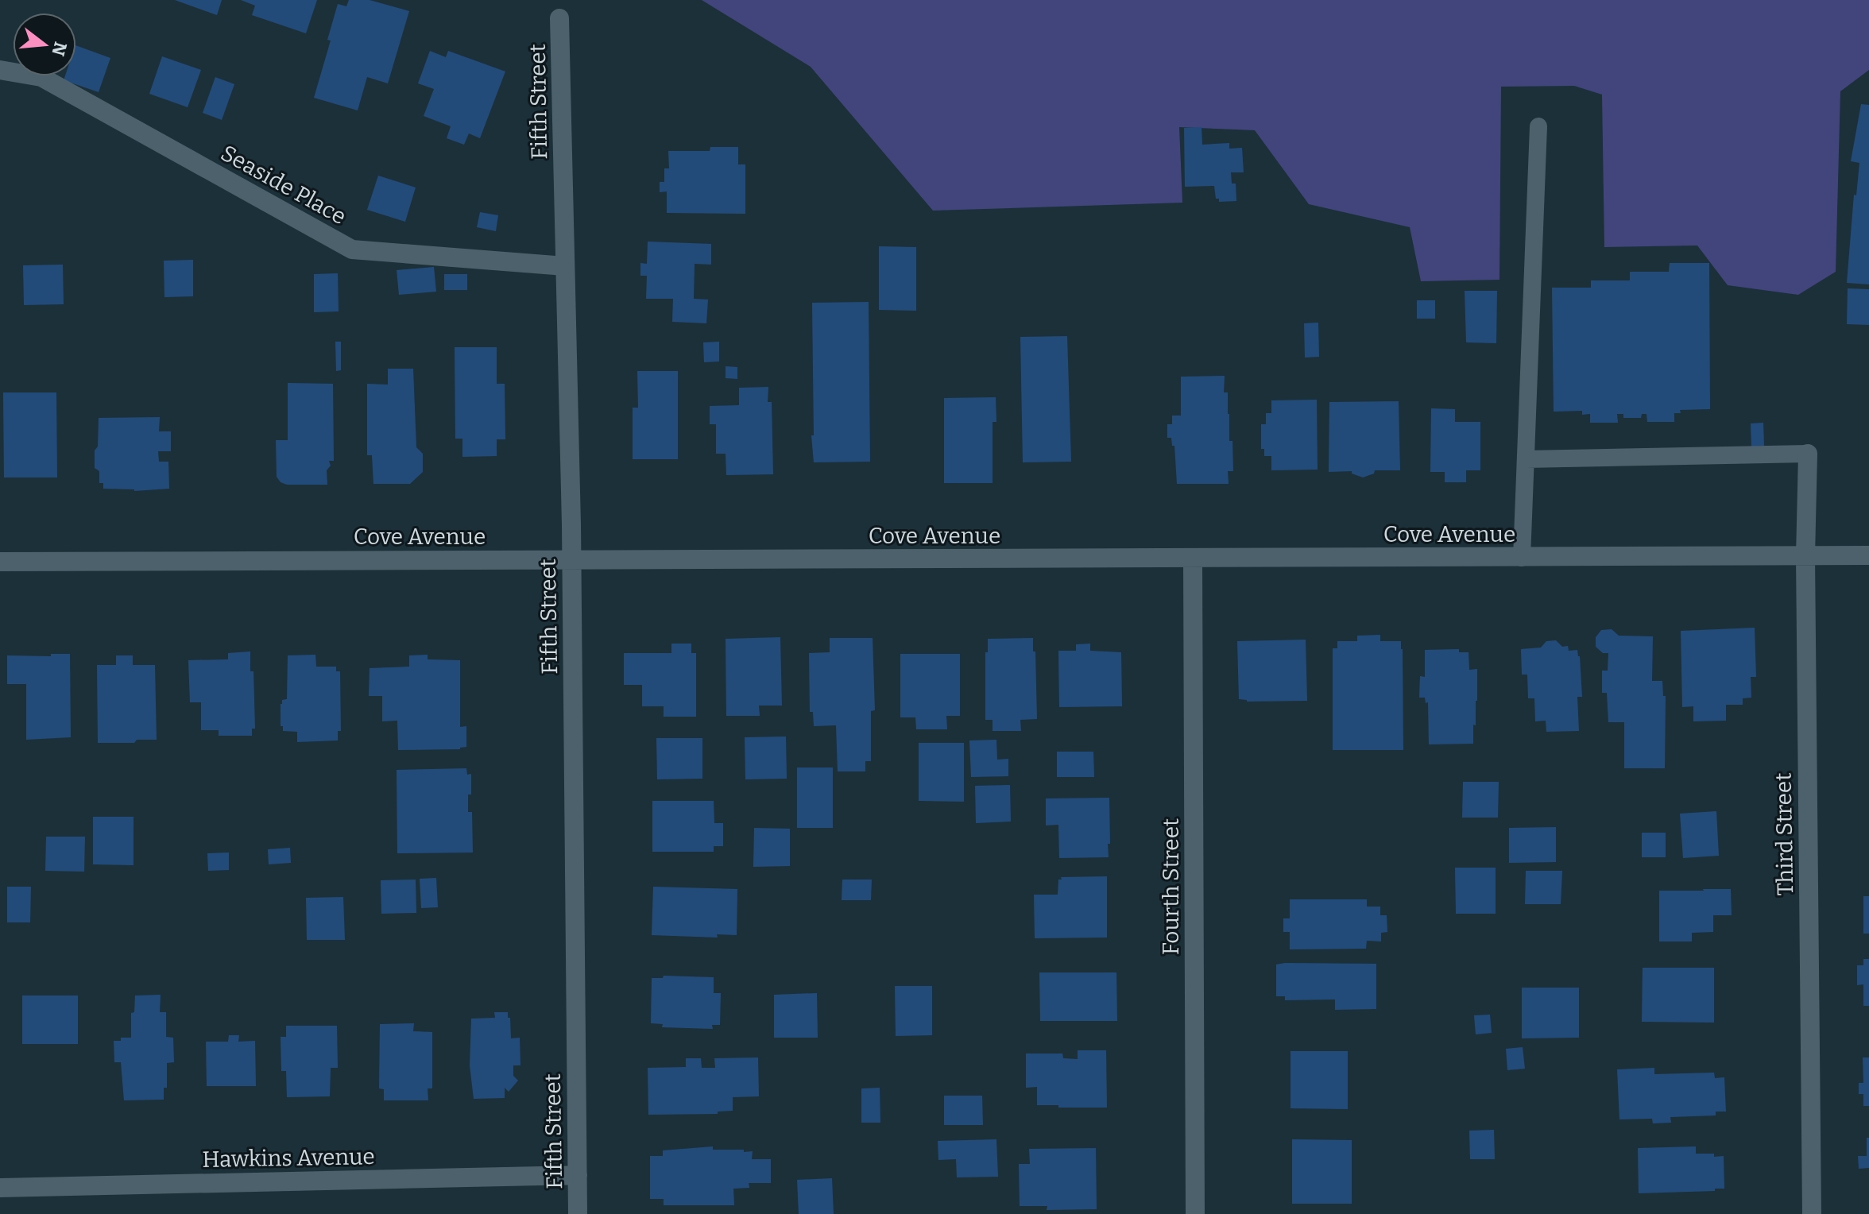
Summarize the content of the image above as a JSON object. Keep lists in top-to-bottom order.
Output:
{
  "streets": {
    "street": [
      "Fifth Street",
      "Seaside Place",
      "Cove Avenue",
      "Third Street",
      "Fourth Street",
      "Hawkins Avenue"
    ]
  },
  "crossings": [
    ["Fifth Street", "Seaside Place"],
    ["Fifth Street", "Cove Avenue"],
    ["Fifth Street", "Hawkins Avenue"],
    ["Cove Avenue", "Third Street"],
    ["Cove Avenue", "Fourth Street"]
  ],
  "north": "right"
}
